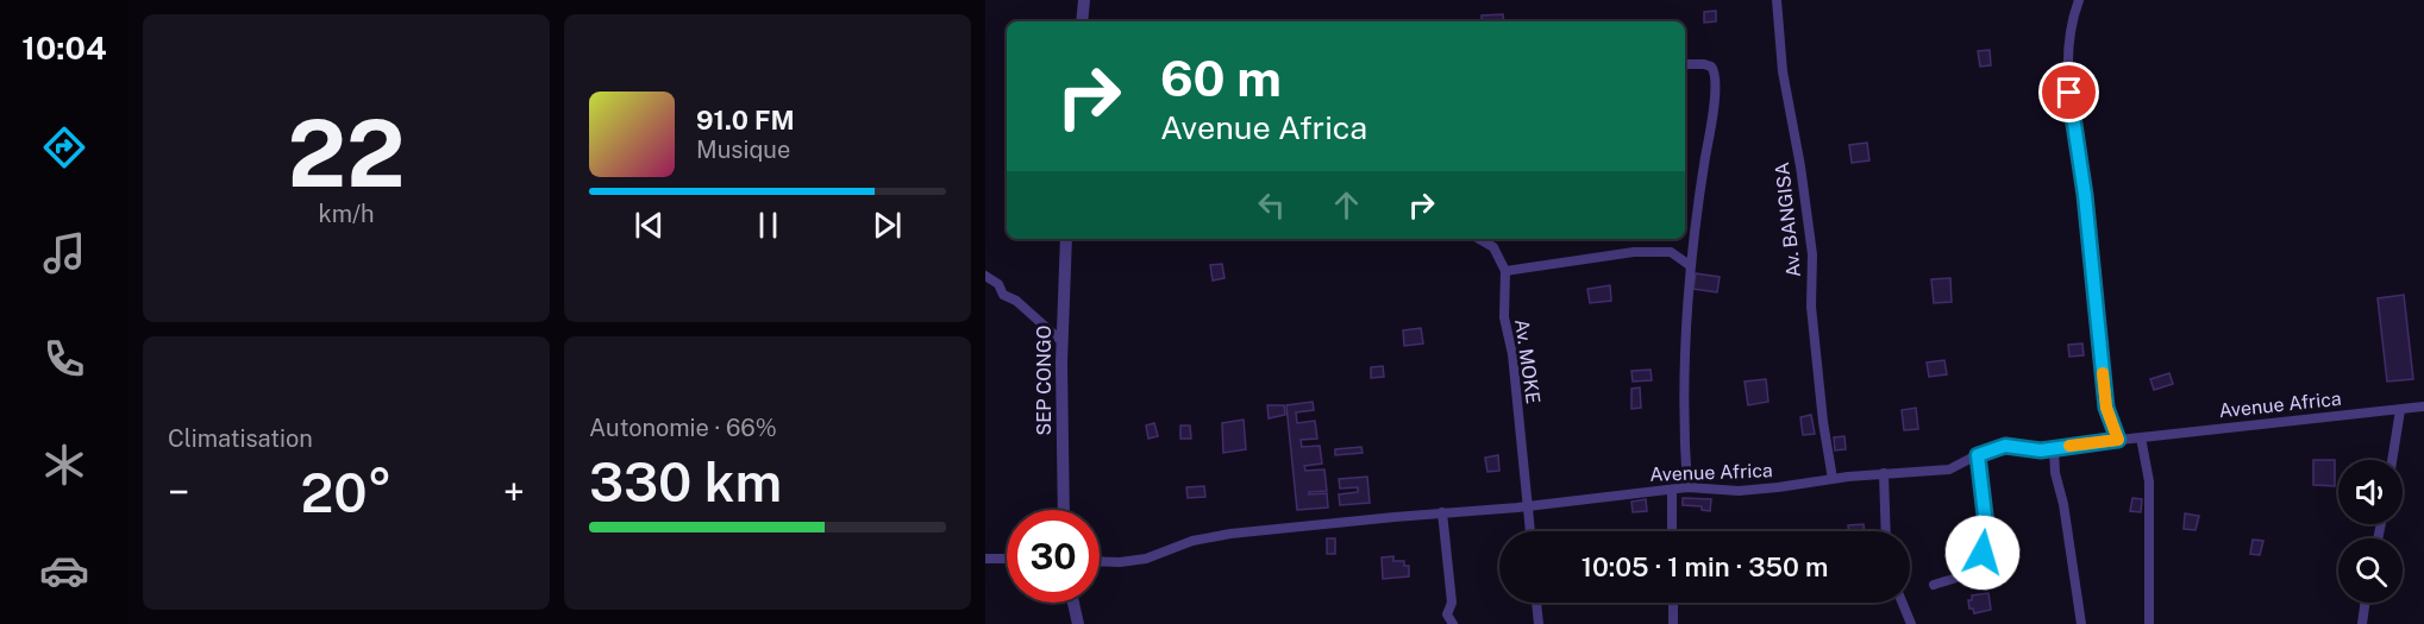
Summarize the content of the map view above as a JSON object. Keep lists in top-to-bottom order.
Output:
{
  "streets": {
    "street": [
      "Av. BANGISA",
      "Av. MOKE",
      "SEP CONGO",
      "Avenue Africa"
    ]
  },
  "crossings": [
    ["Av. BANGISA", "Avenue Africa"],
    ["Av. MOKE", "Avenue Africa"]
  ],
  "page": {
    "tabs": "10:04",
    "tile": [
      ["22", "km/h"],
      "Climatisation",
      ["Autonomie · 66%", "330 km"]
    ],
    "turn": ["60 m", "Avenue Africa"],
    "song": ["91.0 FM", "Musique"],
    "heat": ["−", "20°", "+"],
    "limit": "30",
    "trip": "10:05 · 1 min · 350 m"
  }
}
